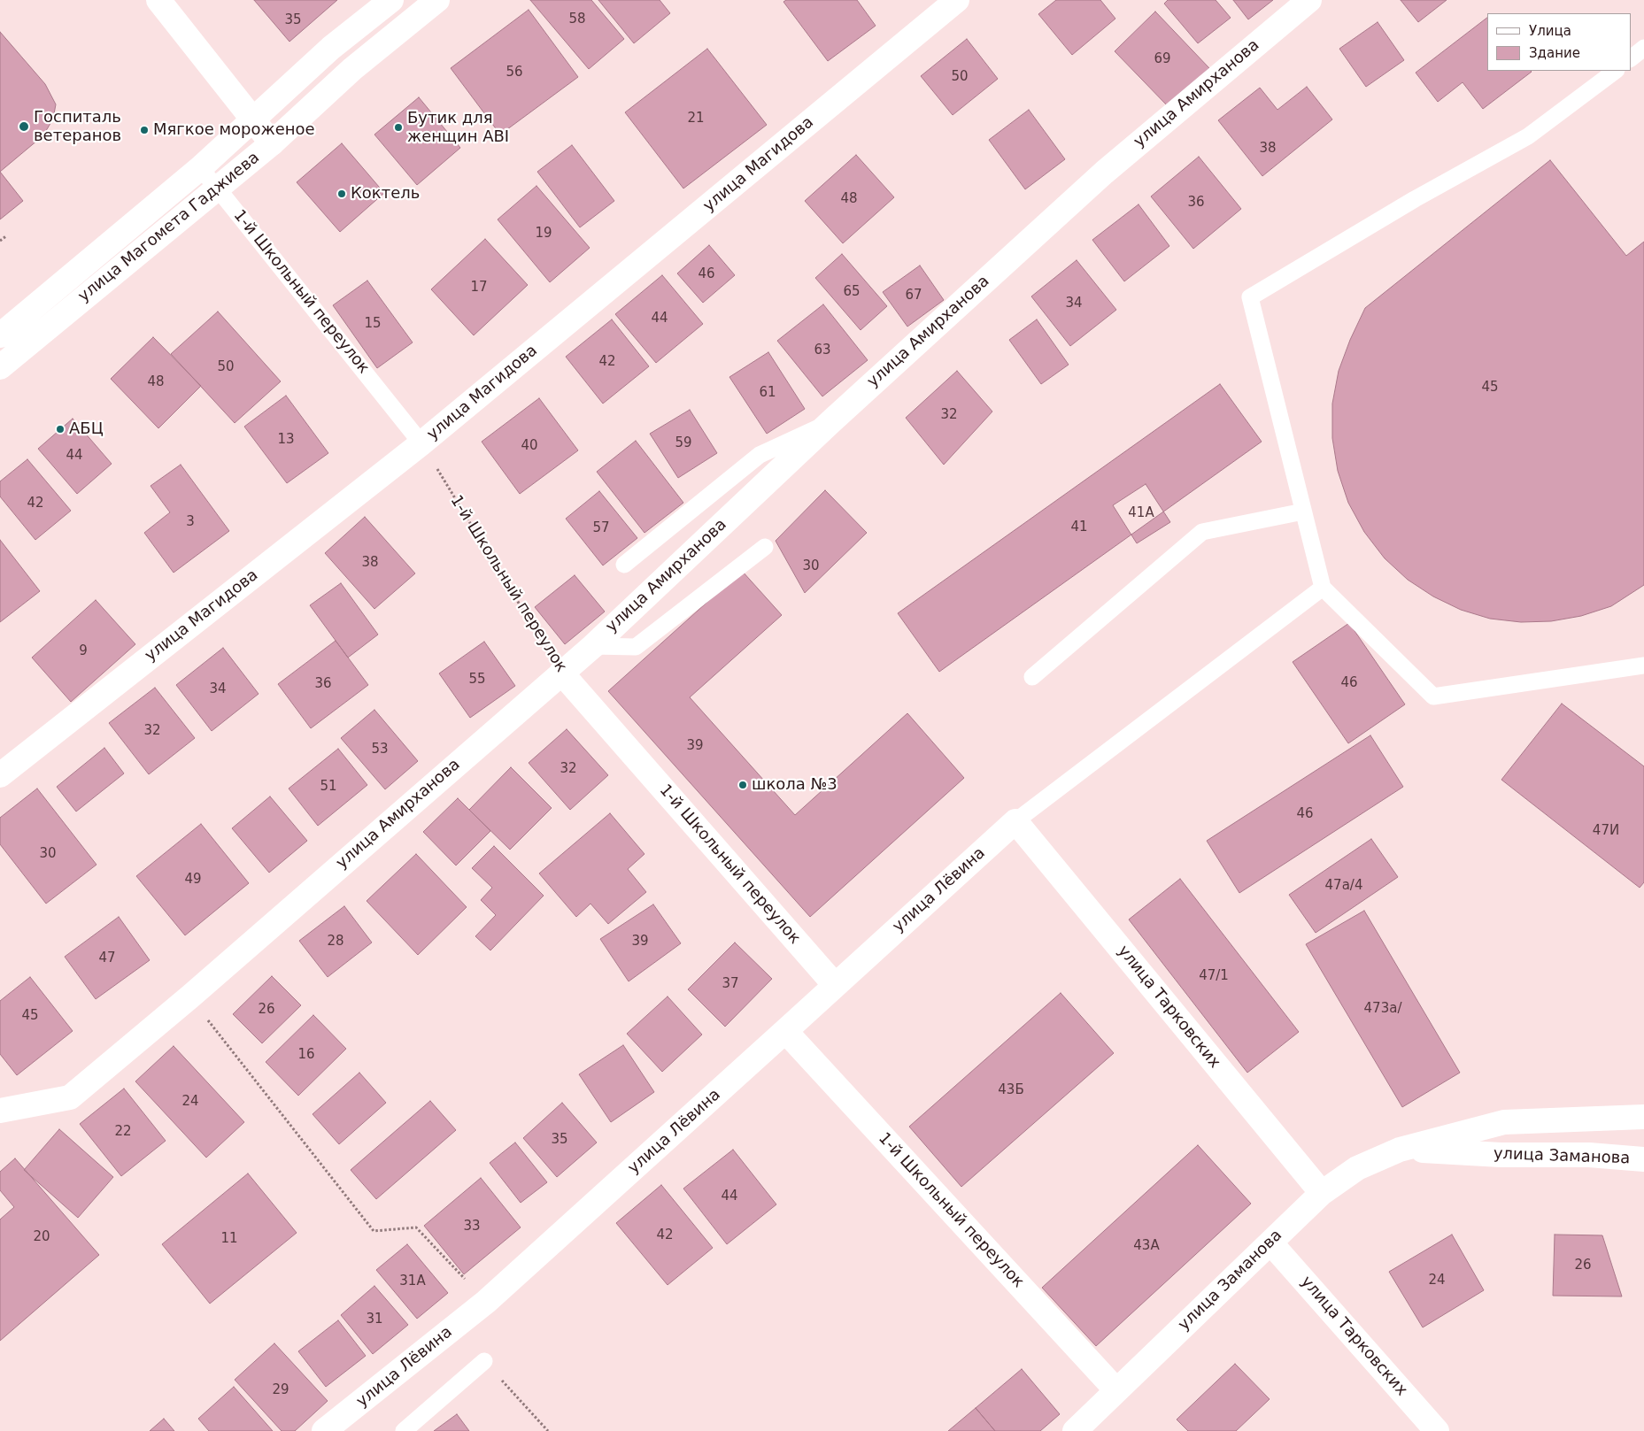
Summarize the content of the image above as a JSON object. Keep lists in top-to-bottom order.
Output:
{
  "streets": {
    "street": [
      "улица Амирханова",
      "улица Магидова",
      "улица Магомета Гаджиева",
      "1-й Школьный переулок",
      "улица Лёвина",
      "улица Тарковских",
      "улица Заманова"
    ]
  },
  "crossings": [
    ["улица Амирханова", "1-й Школьный переулок"],
    ["улица Магидова", "1-й Школьный переулок"],
    ["улица Магомета Гаджиева", "1-й Школьный переулок"],
    ["1-й Школьный переулок", "улица Лёвина"],
    ["1-й Школьный переулок", "улица Заманова"],
    ["улица Лёвина", "улица Тарковских"],
    ["улица Тарковских", "улица Заманова"]
  ],
  "places": [
    "Госпиталь ветеранов",
    "Бутик для женщин ABI",
    "Мягкое мороженое",
    "Коктель",
    "АБЦ",
    "школа №3"
  ],
  "house_numbers": [
    "58",
    "35",
    "69",
    "56",
    "50",
    "21",
    "38",
    "48",
    "36",
    "19",
    "46",
    "17",
    "65",
    "67",
    "34",
    "44",
    "15",
    "63",
    "42",
    "50",
    "48",
    "45",
    "61",
    "32",
    "13",
    "59",
    "40",
    "44",
    "42",
    "41А",
    "3",
    "41",
    "57",
    "38",
    "30",
    "9",
    "55",
    "46",
    "36",
    "34",
    "32",
    "39",
    "53",
    "32",
    "51",
    "46",
    "47И",
    "30",
    "49",
    "47а/4",
    "28",
    "39",
    "47",
    "47/1",
    "37",
    "473а/",
    "26",
    "45",
    "16",
    "43Б",
    "24",
    "22",
    "35",
    "44",
    "33",
    "42",
    "20",
    "11",
    "43А",
    "26",
    "24",
    "31А",
    "31",
    "29"
  ],
  "legend": ["Улица", "Здание"]
}
